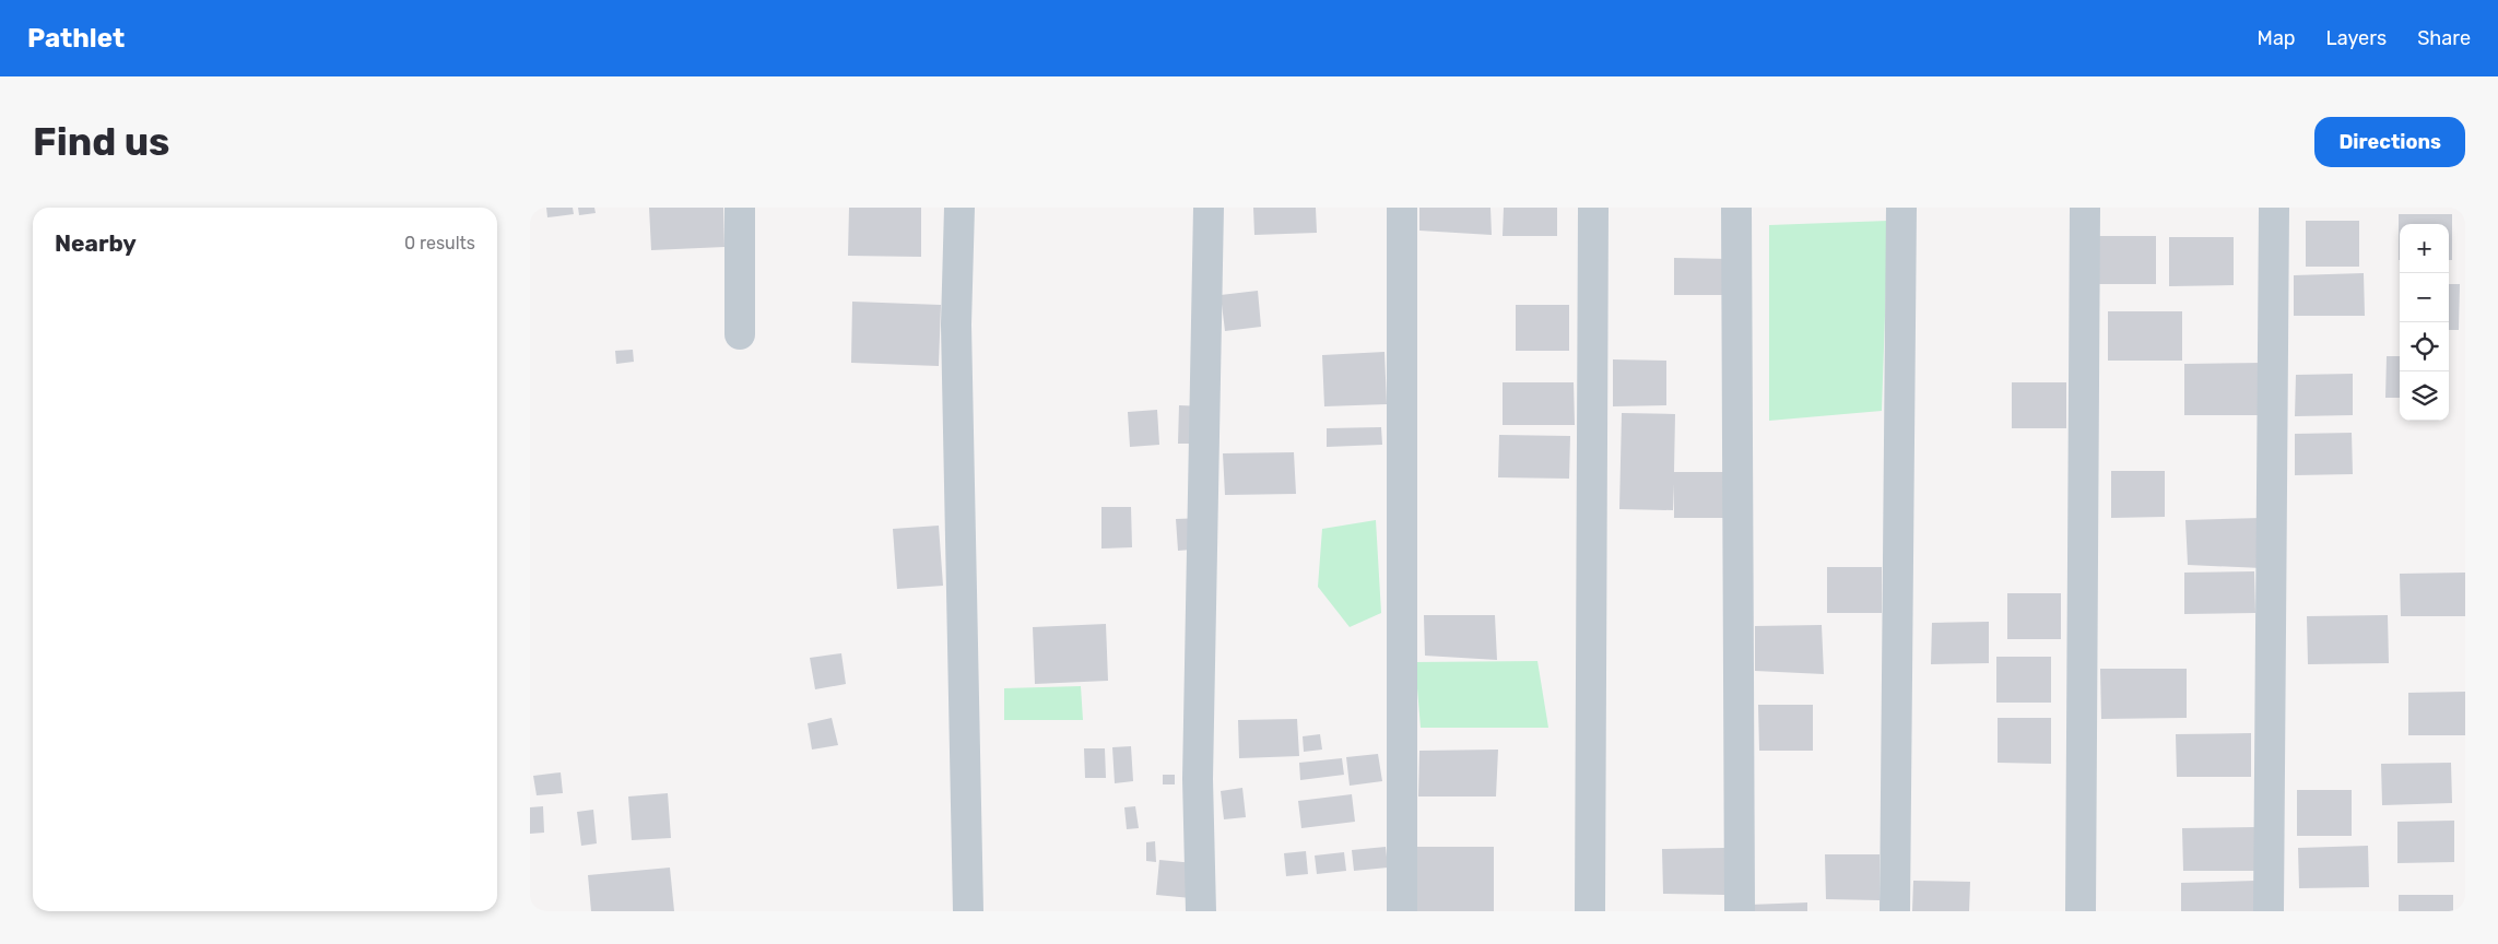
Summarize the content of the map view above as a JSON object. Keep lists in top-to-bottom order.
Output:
{
  "page": {
    "header": "Pathlet",
    "nav": ["Map", "Layers", "Share"],
    "buttons": "Directions",
    "title": "Find us",
    "heading": ["Nearby", "0 results"],
    "map_buttons": ["+", "−"]
  }
}
